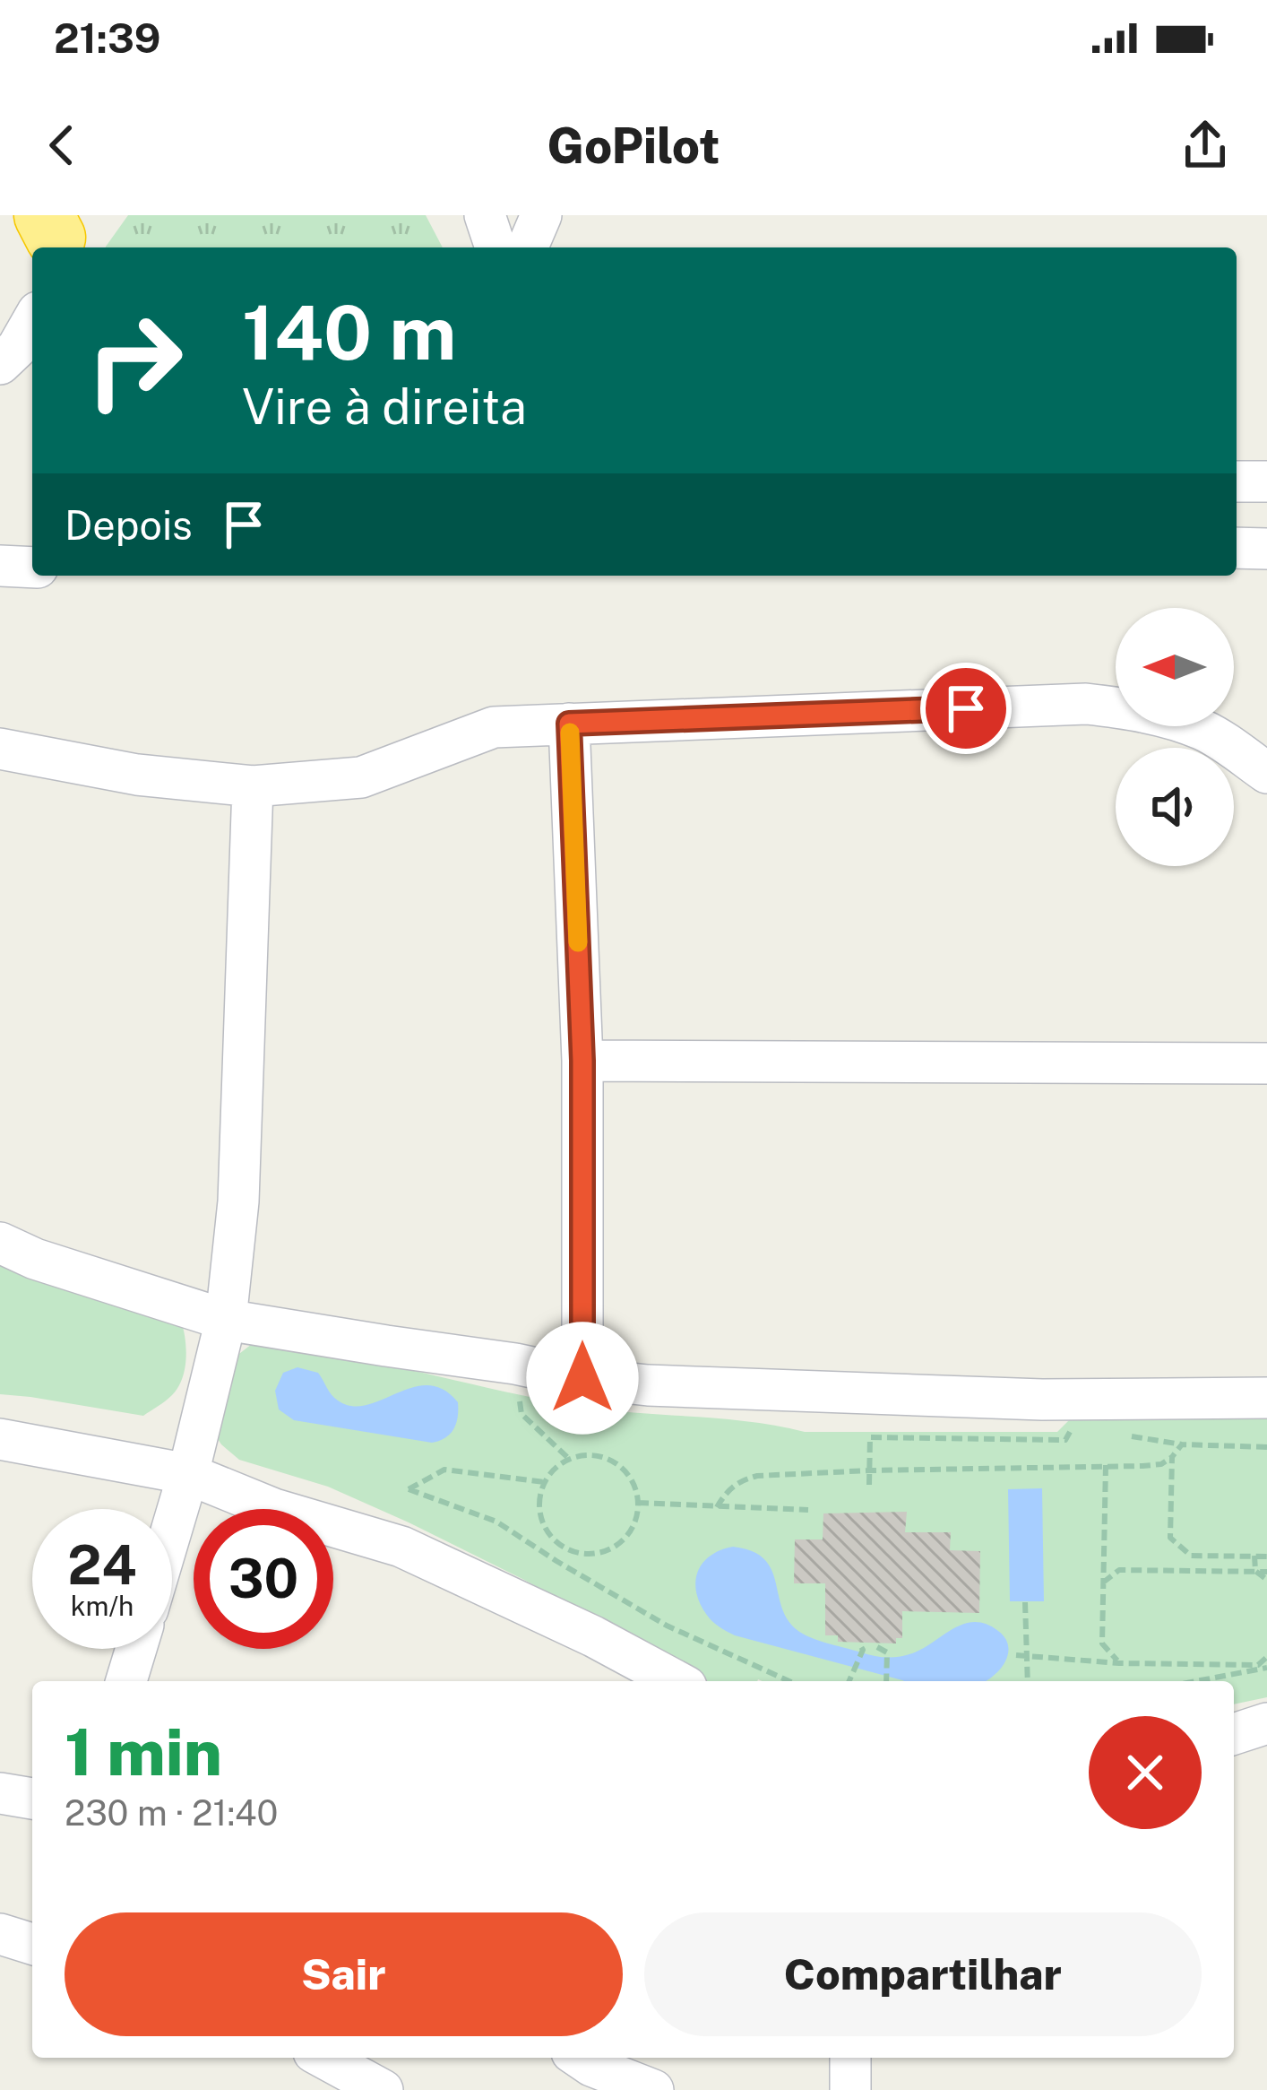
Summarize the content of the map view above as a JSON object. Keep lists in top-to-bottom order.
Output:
{
  "north": "left",
  "page": {
    "status": "21:39",
    "header": "GoPilot",
    "turn": ["140 m", "Vire à direita"],
    "then": "Depois",
    "speed": "24 km/h",
    "limit": "30",
    "heading": ["1 min", "230 m · 21:40"],
    "buttons": ["Sair", "Compartilhar"]
  }
}
